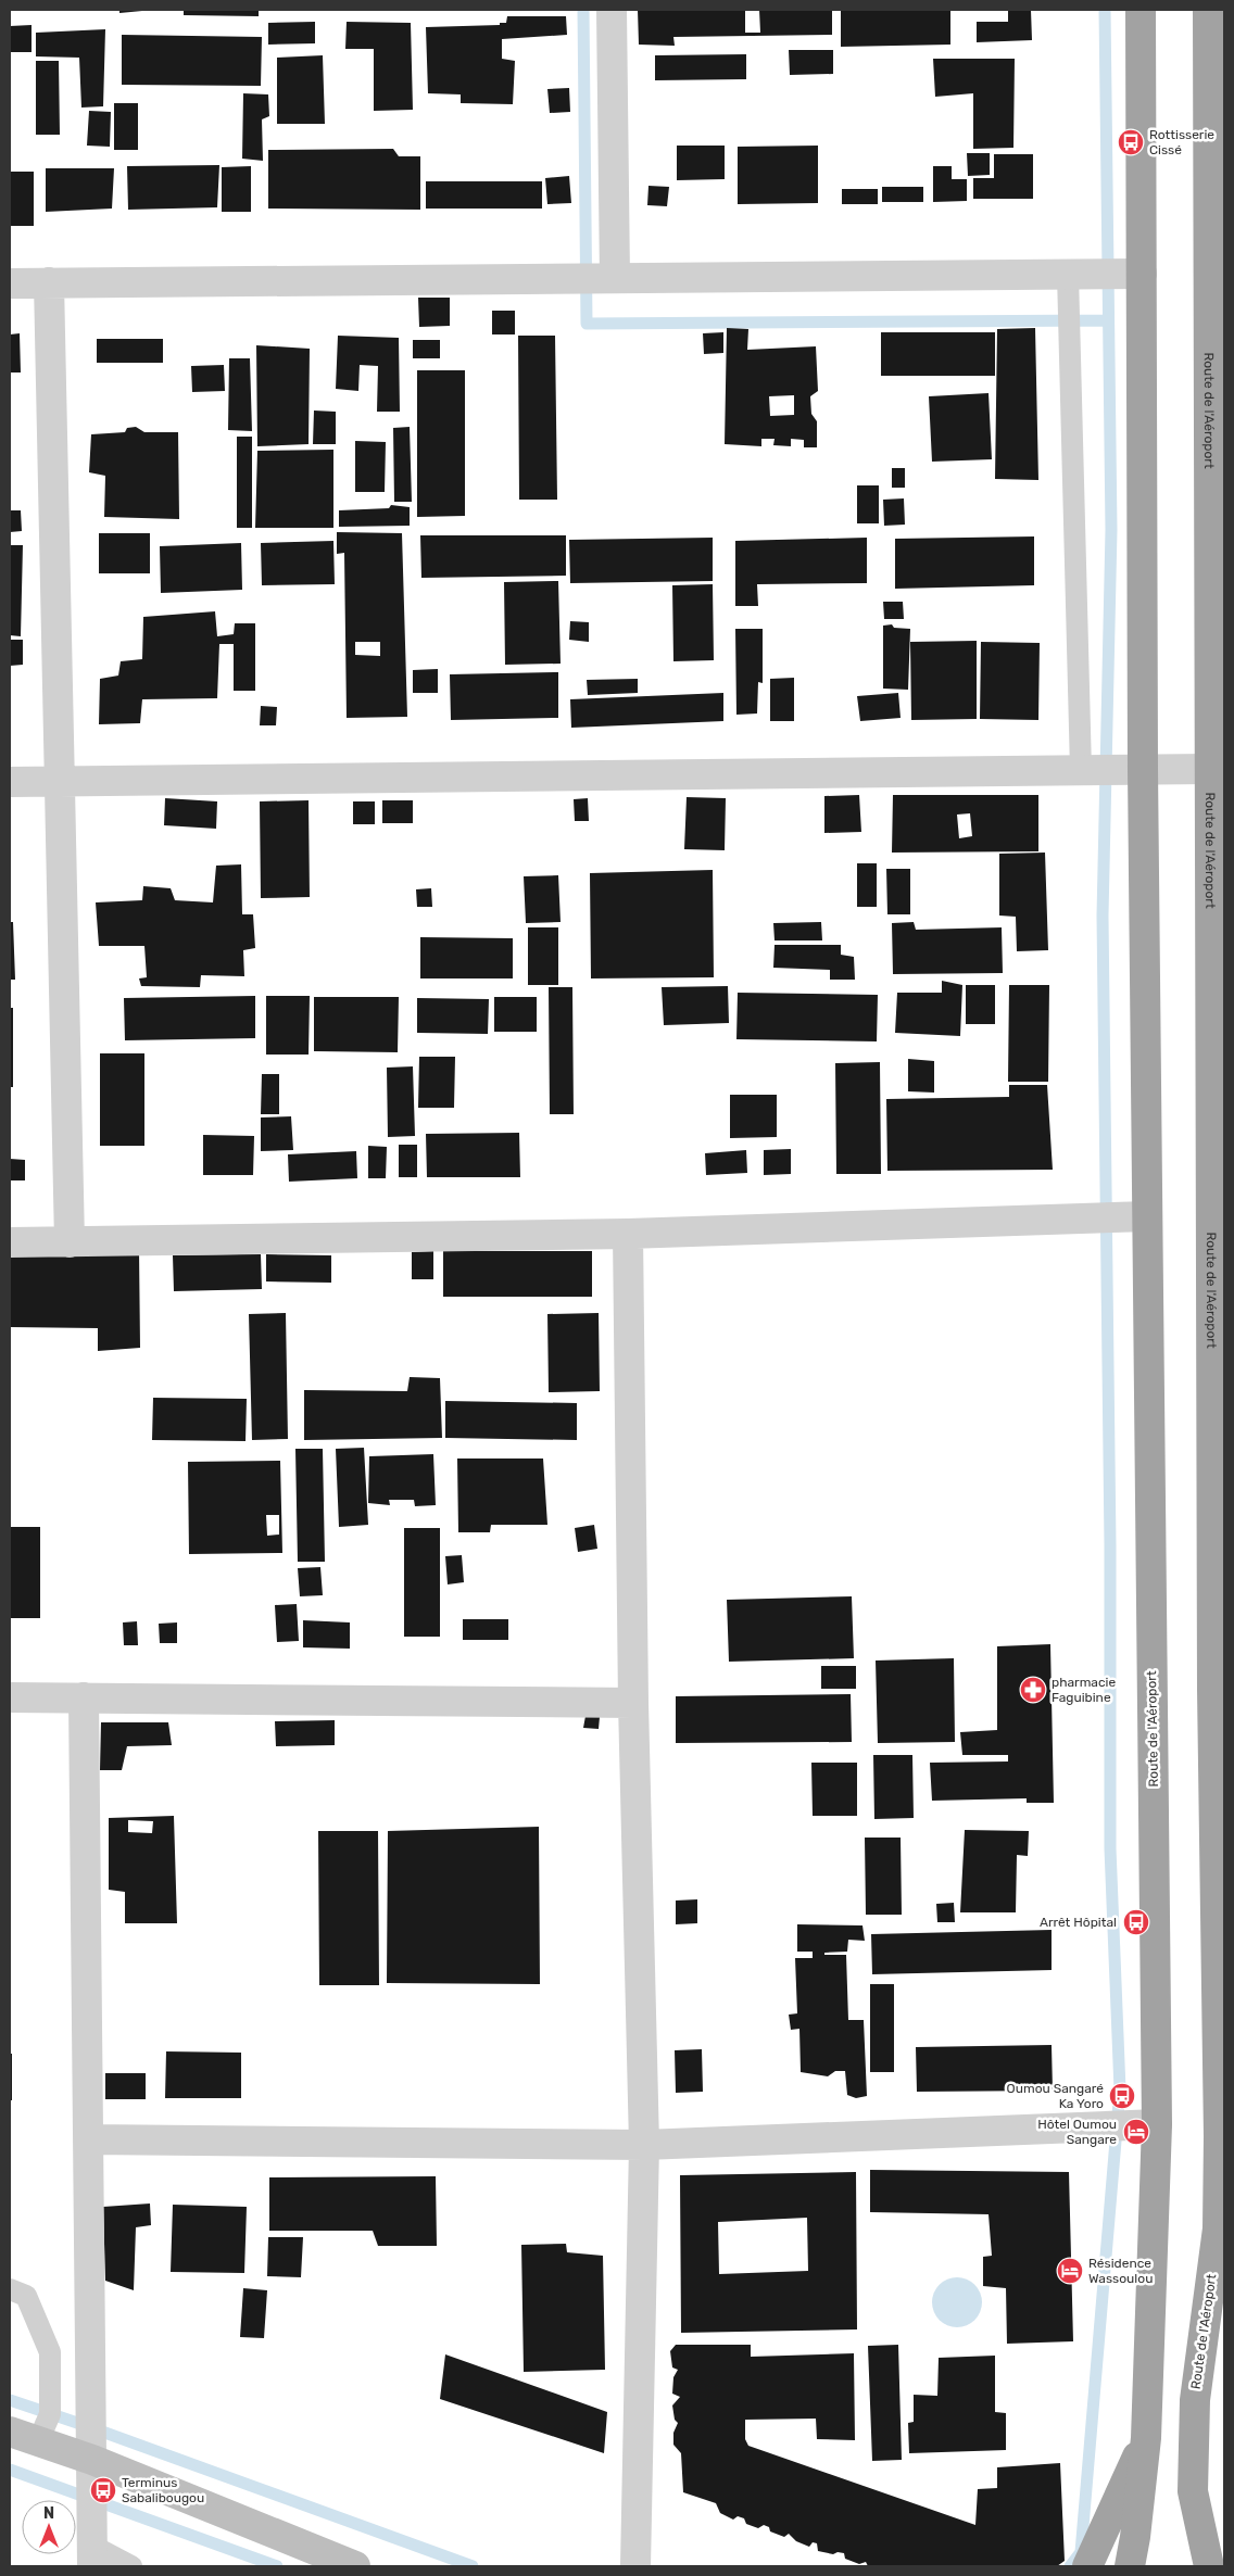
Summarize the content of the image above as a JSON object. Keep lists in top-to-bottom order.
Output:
{
  "streets": {
    "highway": ["Route de l'Aéroport"]
  },
  "places": {
    "bus stop": [
      "Rottisserie Cissé",
      "Arrêt Hôpital",
      "Oumou Sangaré Ka Yoro",
      "Terminus Sabalibougou"
    ],
    "pharmacy": ["pharmacie Faguibine"],
    "hotel": ["Hôtel Oumou Sangare", "Résidence Wassoulou"]
  },
  "north": "top"
}
